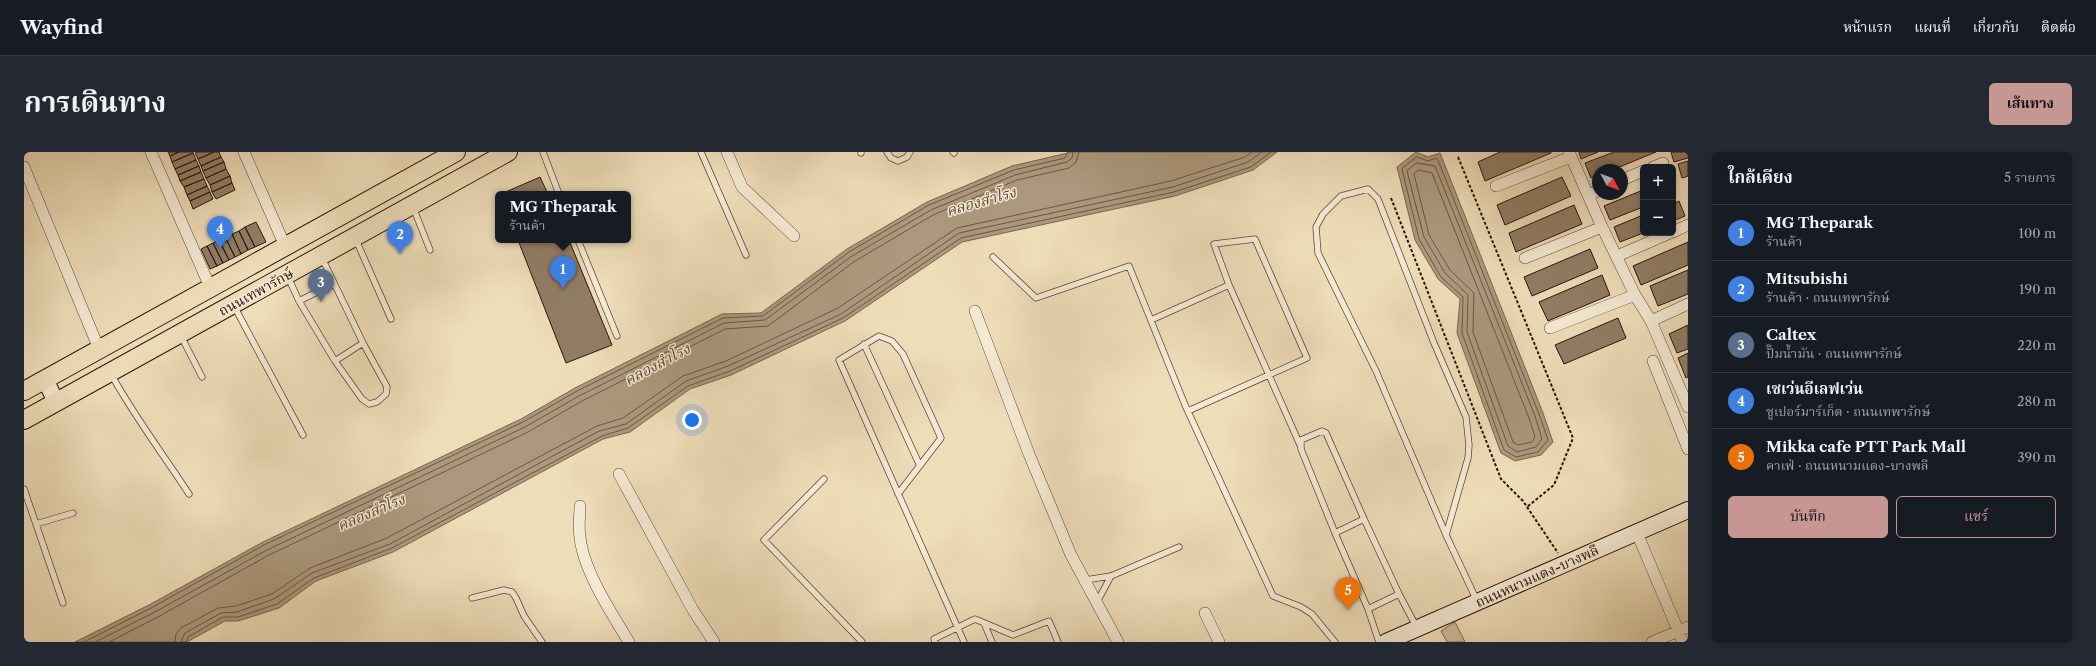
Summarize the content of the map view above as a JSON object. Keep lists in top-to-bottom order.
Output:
{
  "streets": {
    "main road": ["ถนนเทพารักษ์", "ถนนหนามแดง-บางพลี"]
  },
  "water": ["คลองสำโรง"],
  "north": "bottom right",
  "page": {
    "header": "Wayfind",
    "nav": [
      "หน้าแรก",
      "แผนที่",
      "เกี่ยวกับ",
      "ติดต่อ"
    ],
    "title": "การเดินทาง",
    "buttons": [
      "เส้นทาง",
      ["บันทึก", "แชร์"]
    ],
    "heading": ["ใกล้เคียง", "5 รายการ"],
    "map_buttons": ["+", "−"],
    "popup": ["MG Theparak", "ร้านค้า"],
    "list": [
      {
        "mark": "1",
        "name": "MG Theparak",
        "note": "ร้านค้า",
        "value": "100 m"
      },
      {
        "mark": "2",
        "name": "Mitsubishi",
        "note": "ร้านค้า · ถนนเทพารักษ์",
        "value": "190 m"
      },
      {
        "mark": "3",
        "name": "Caltex",
        "note": "ปั๊มน้ำมัน · ถนนเทพารักษ์",
        "value": "220 m"
      },
      {
        "mark": "4",
        "name": "เซเว่นอีเลฟเว่น",
        "note": "ซูเปอร์มาร์เก็ต · ถนนเทพารักษ์",
        "value": "280 m"
      },
      {
        "mark": "5",
        "name": "Mikka cafe PTT Park Mall",
        "note": "คาเฟ่ · ถนนหนามแดง-บางพลี",
        "value": "390 m"
      }
    ],
    "pins": [
      "4",
      "2",
      "1",
      "3",
      "5"
    ]
  }
}
